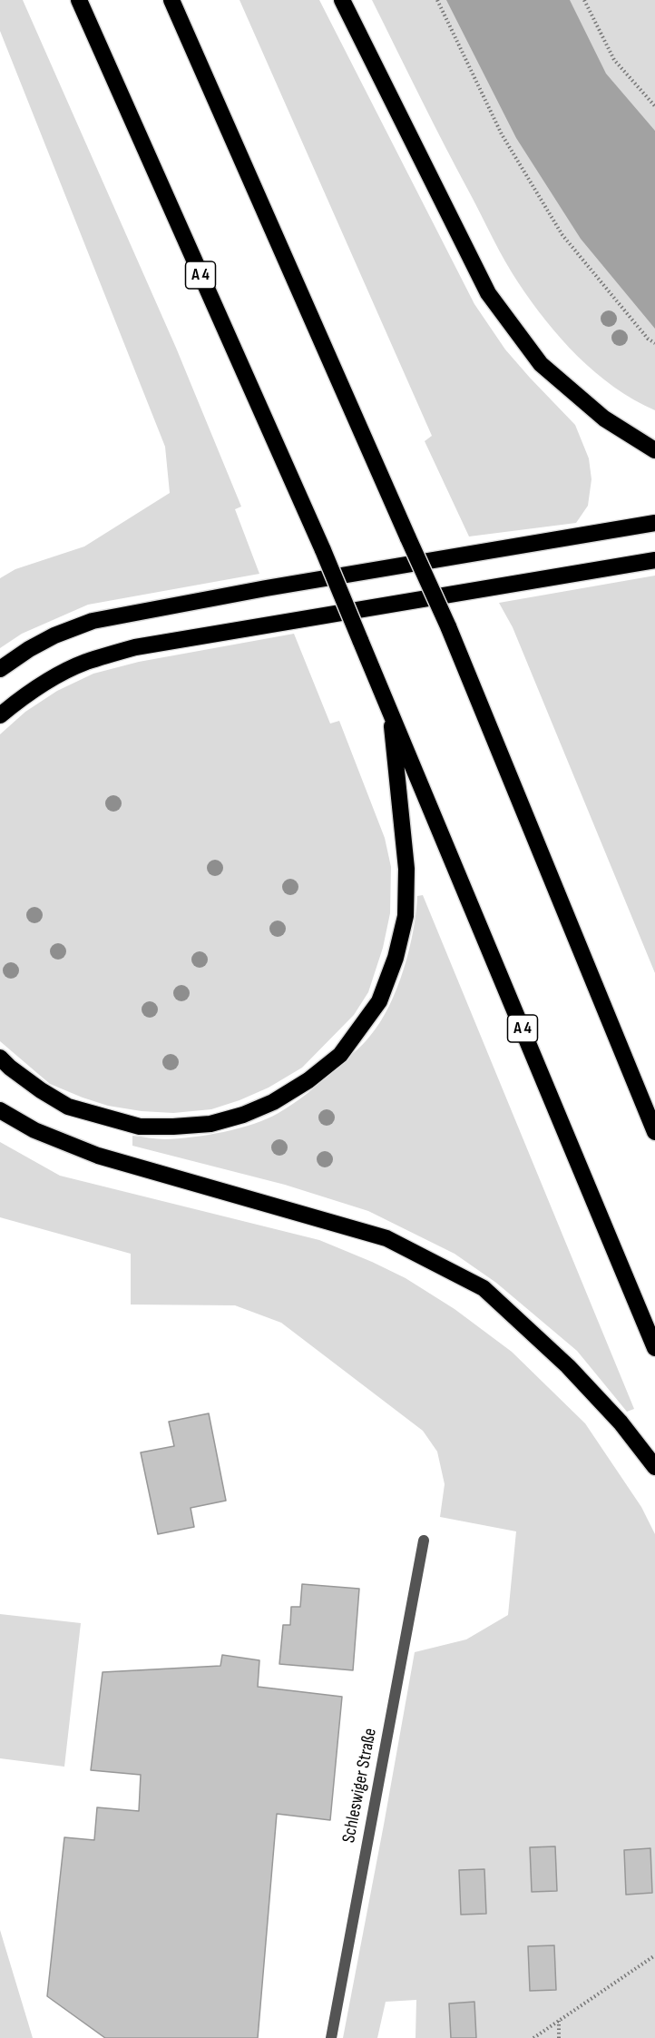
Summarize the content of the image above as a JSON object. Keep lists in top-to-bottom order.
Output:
{
  "streets": {
    "highway": ["A 4"],
    "street": ["Schleswiger Straße"]
  }
}
